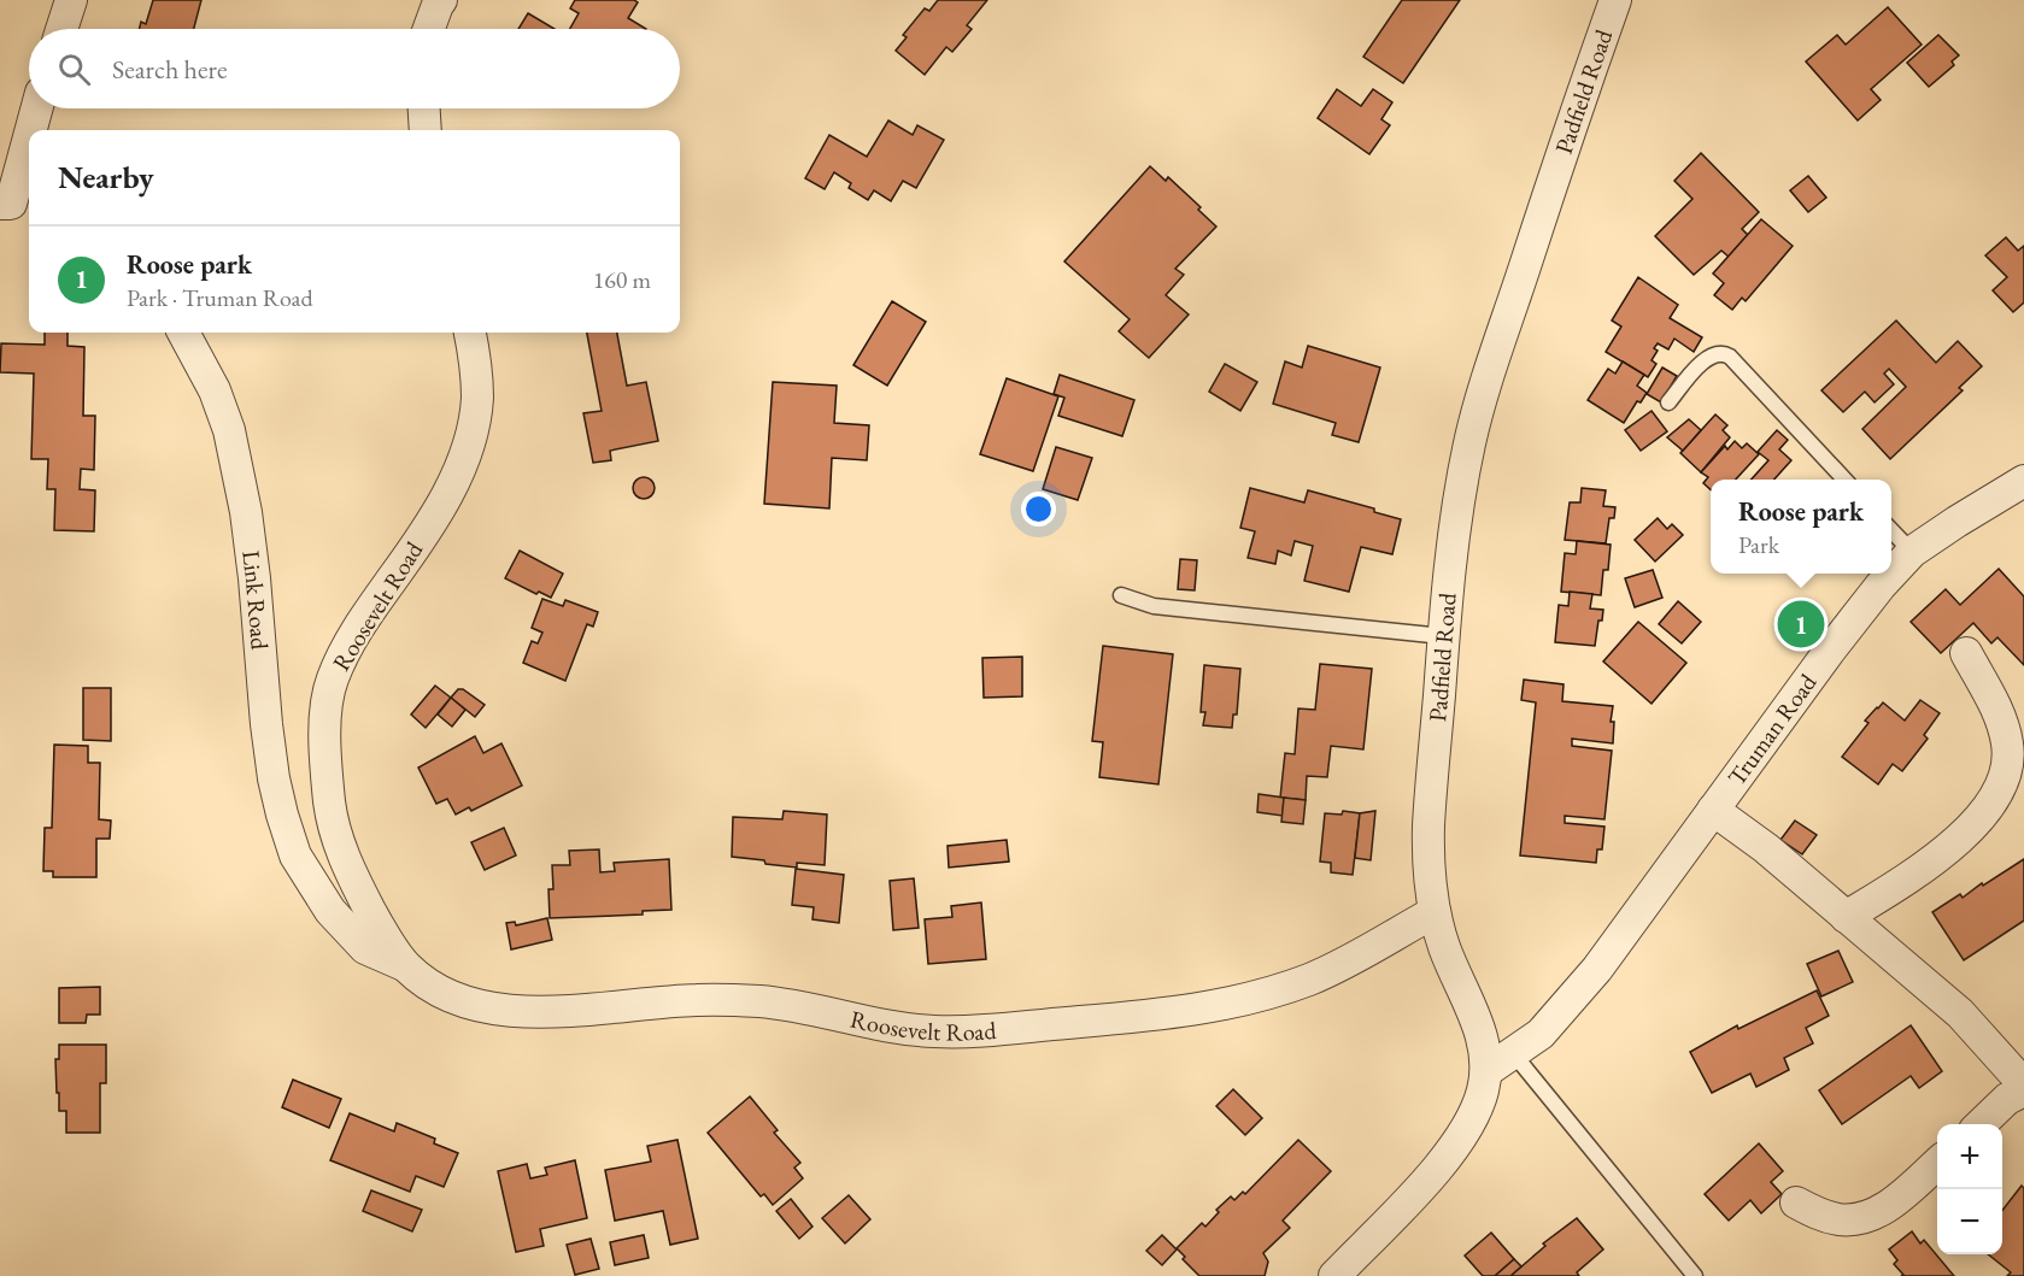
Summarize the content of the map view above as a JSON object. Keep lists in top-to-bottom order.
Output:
{
  "streets": {
    "street": [
      "Padfield Road",
      "Link Road",
      "Roosevelt Road",
      "Truman Road"
    ]
  },
  "crossings": [
    ["Padfield Road", "Roosevelt Road"],
    ["Padfield Road", "Truman Road"],
    ["Link Road", "Roosevelt Road"]
  ],
  "page": {
    "search": "Search here",
    "heading": "Nearby",
    "list": [
      {
        "mark": "1",
        "name": "Roose park",
        "note": "Park · Truman Road",
        "value": "160 m"
      }
    ],
    "popup": ["Roose park", "Park"],
    "pins": "1",
    "map_buttons": ["+", "−"]
  }
}
